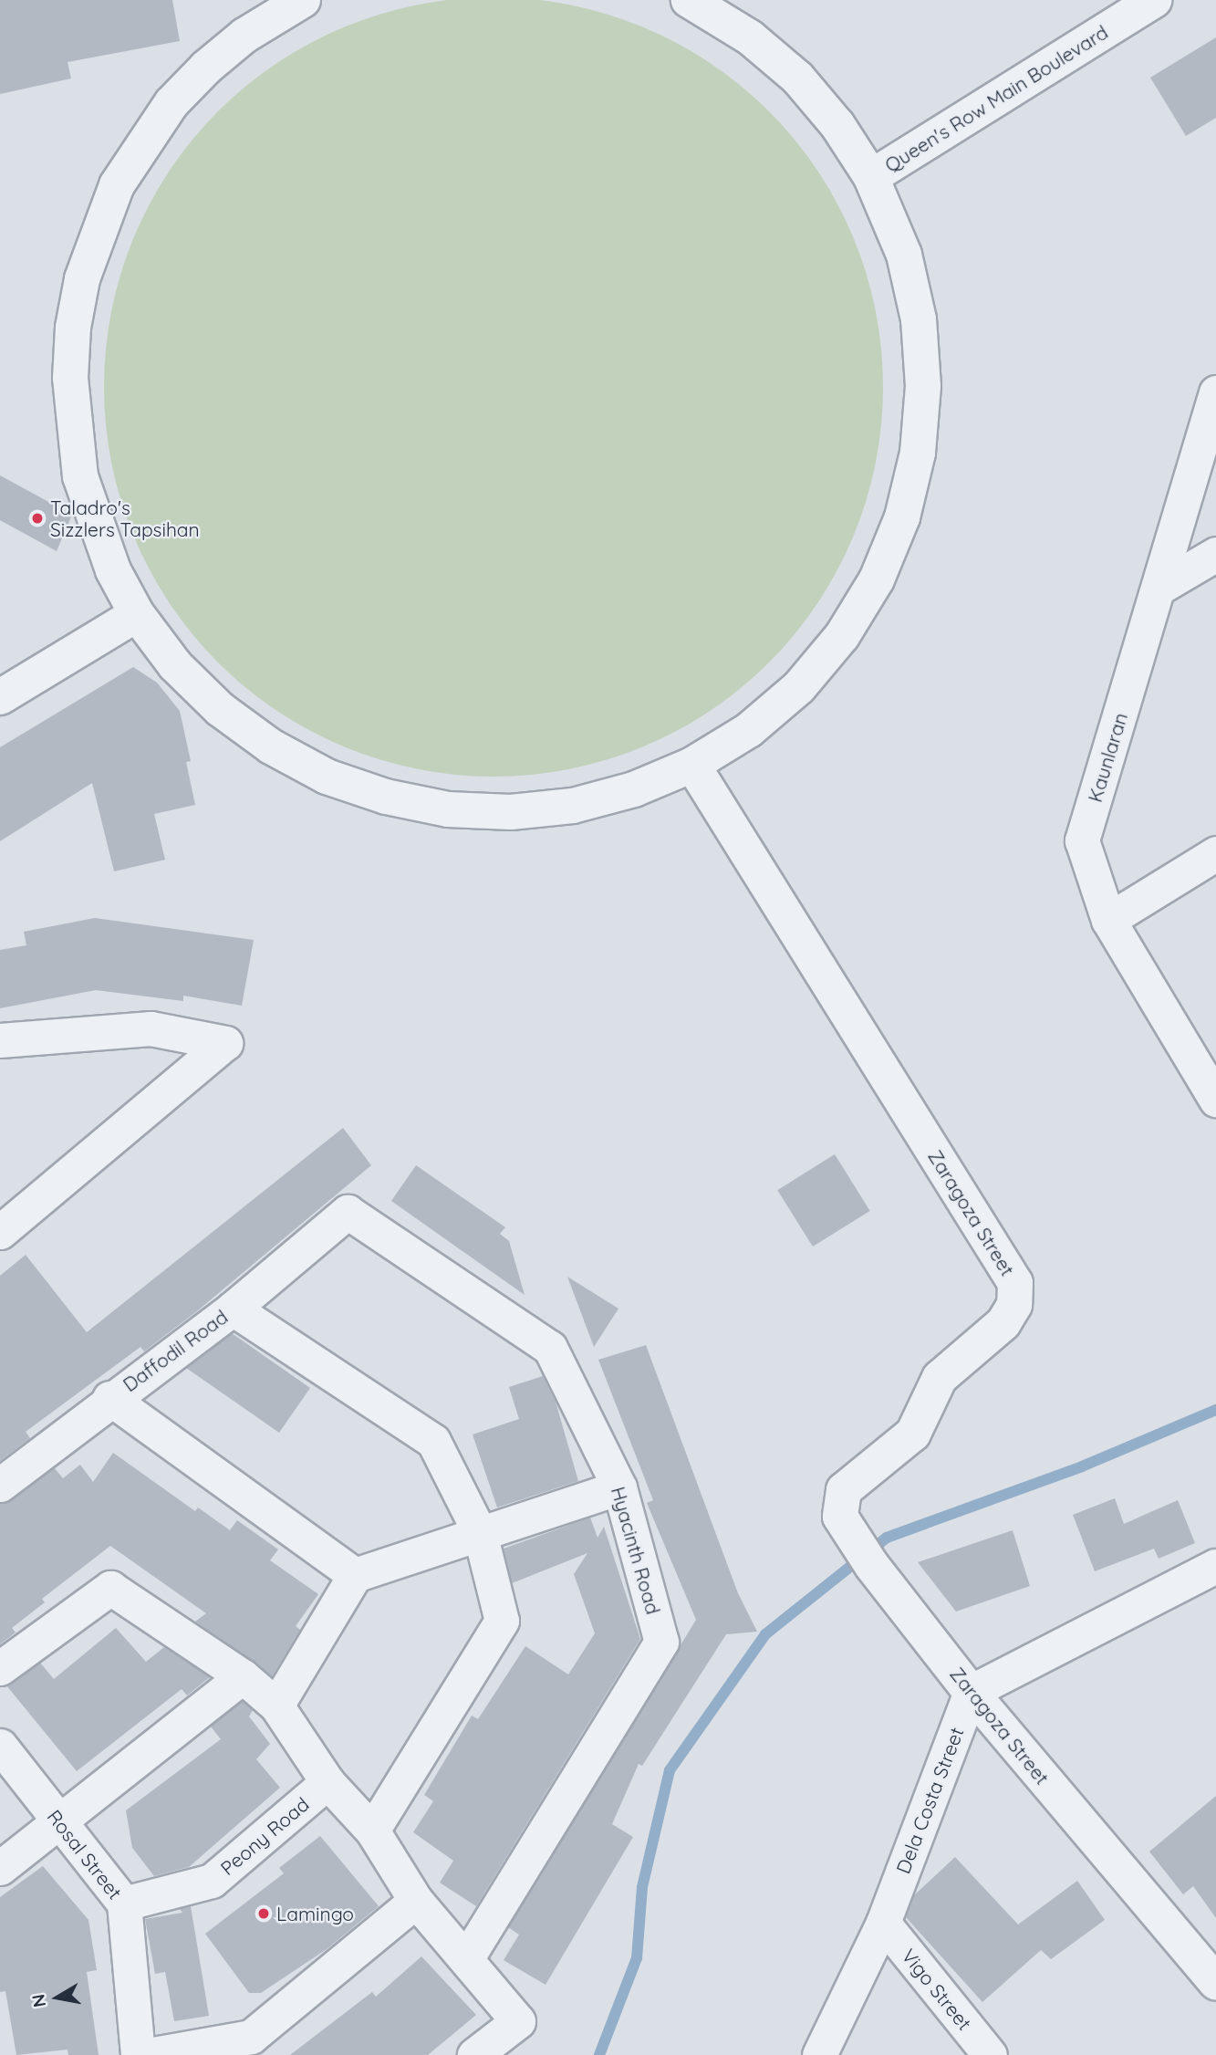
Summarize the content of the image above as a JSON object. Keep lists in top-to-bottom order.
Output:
{
  "streets": {
    "street": [
      "Queen's Row Main Boulevard",
      "Kaunlaran",
      "Zaragoza Street",
      "Daffodil Road",
      "Hyacinth Road",
      "Dela Costa Street",
      "Peony Road",
      "Rosal Street",
      "Vigo Street"
    ]
  },
  "crossings": [
    ["Zaragoza Street", "Dela Costa Street"],
    ["Daffodil Road", "Hyacinth Road"],
    ["Dela Costa Street", "Vigo Street"],
    ["Peony Road", "Rosal Street"]
  ],
  "places": ["Taladro's Sizzlers Tapsihan", "Lamingo"],
  "north": "left"
}
